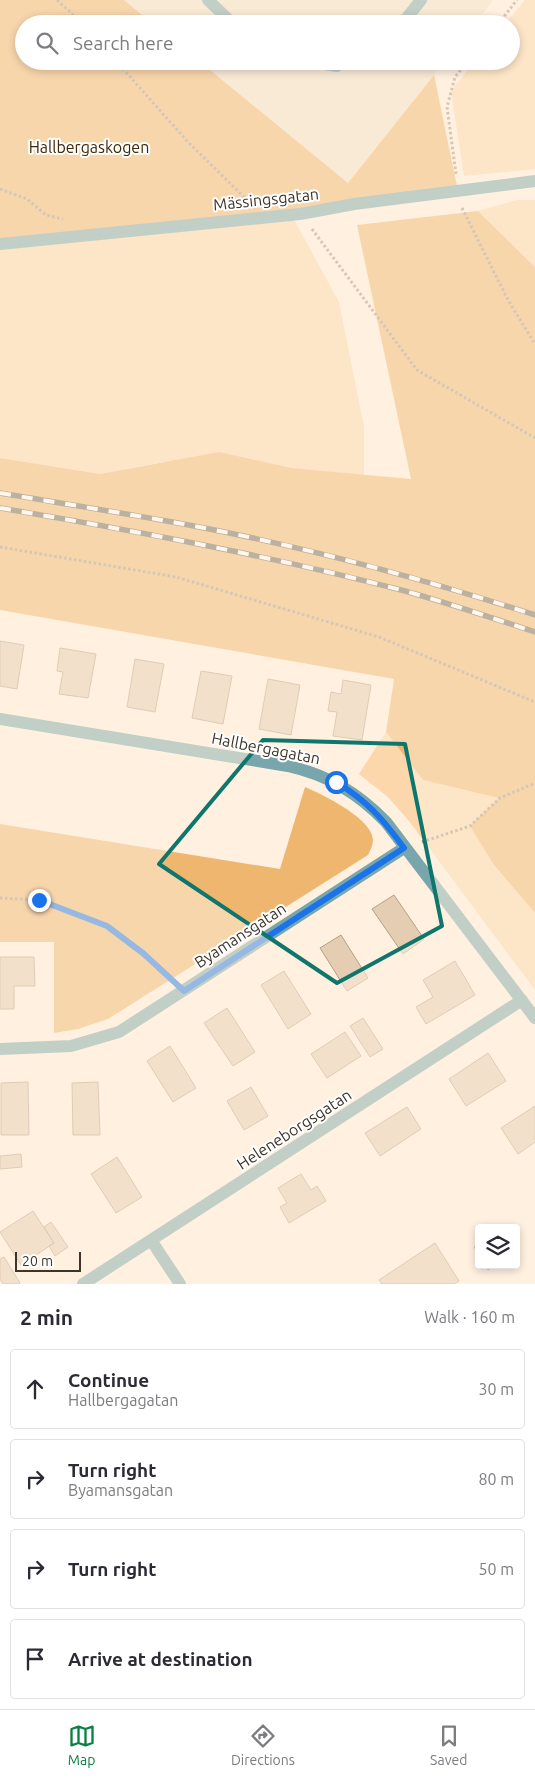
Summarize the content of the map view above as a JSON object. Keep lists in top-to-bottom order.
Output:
{
  "streets": {
    "street": [
      "Mässingsgatan",
      "Hallbergagatan",
      "Byamansgatan",
      "Heleneborgsgatan"
    ]
  },
  "crossings": [
    ["Hallbergagatan", "Byamansgatan"],
    ["Hallbergagatan", "Heleneborgsgatan"]
  ],
  "parks": ["Hallbergaskogen"],
  "scale_bar": "20 m",
  "page": {
    "search": "Search here",
    "scale": "20 m",
    "heading": ["2 min", "Walk · 160 m"],
    "list": [
      ["Continue", "Hallbergagatan", "30 m"],
      ["Turn right", "Byamansgatan", "80 m"],
      ["Turn right", "50 m"],
      "Arrive at destination"
    ],
    "nav": ["Map", "Directions", "Saved"]
  }
}
